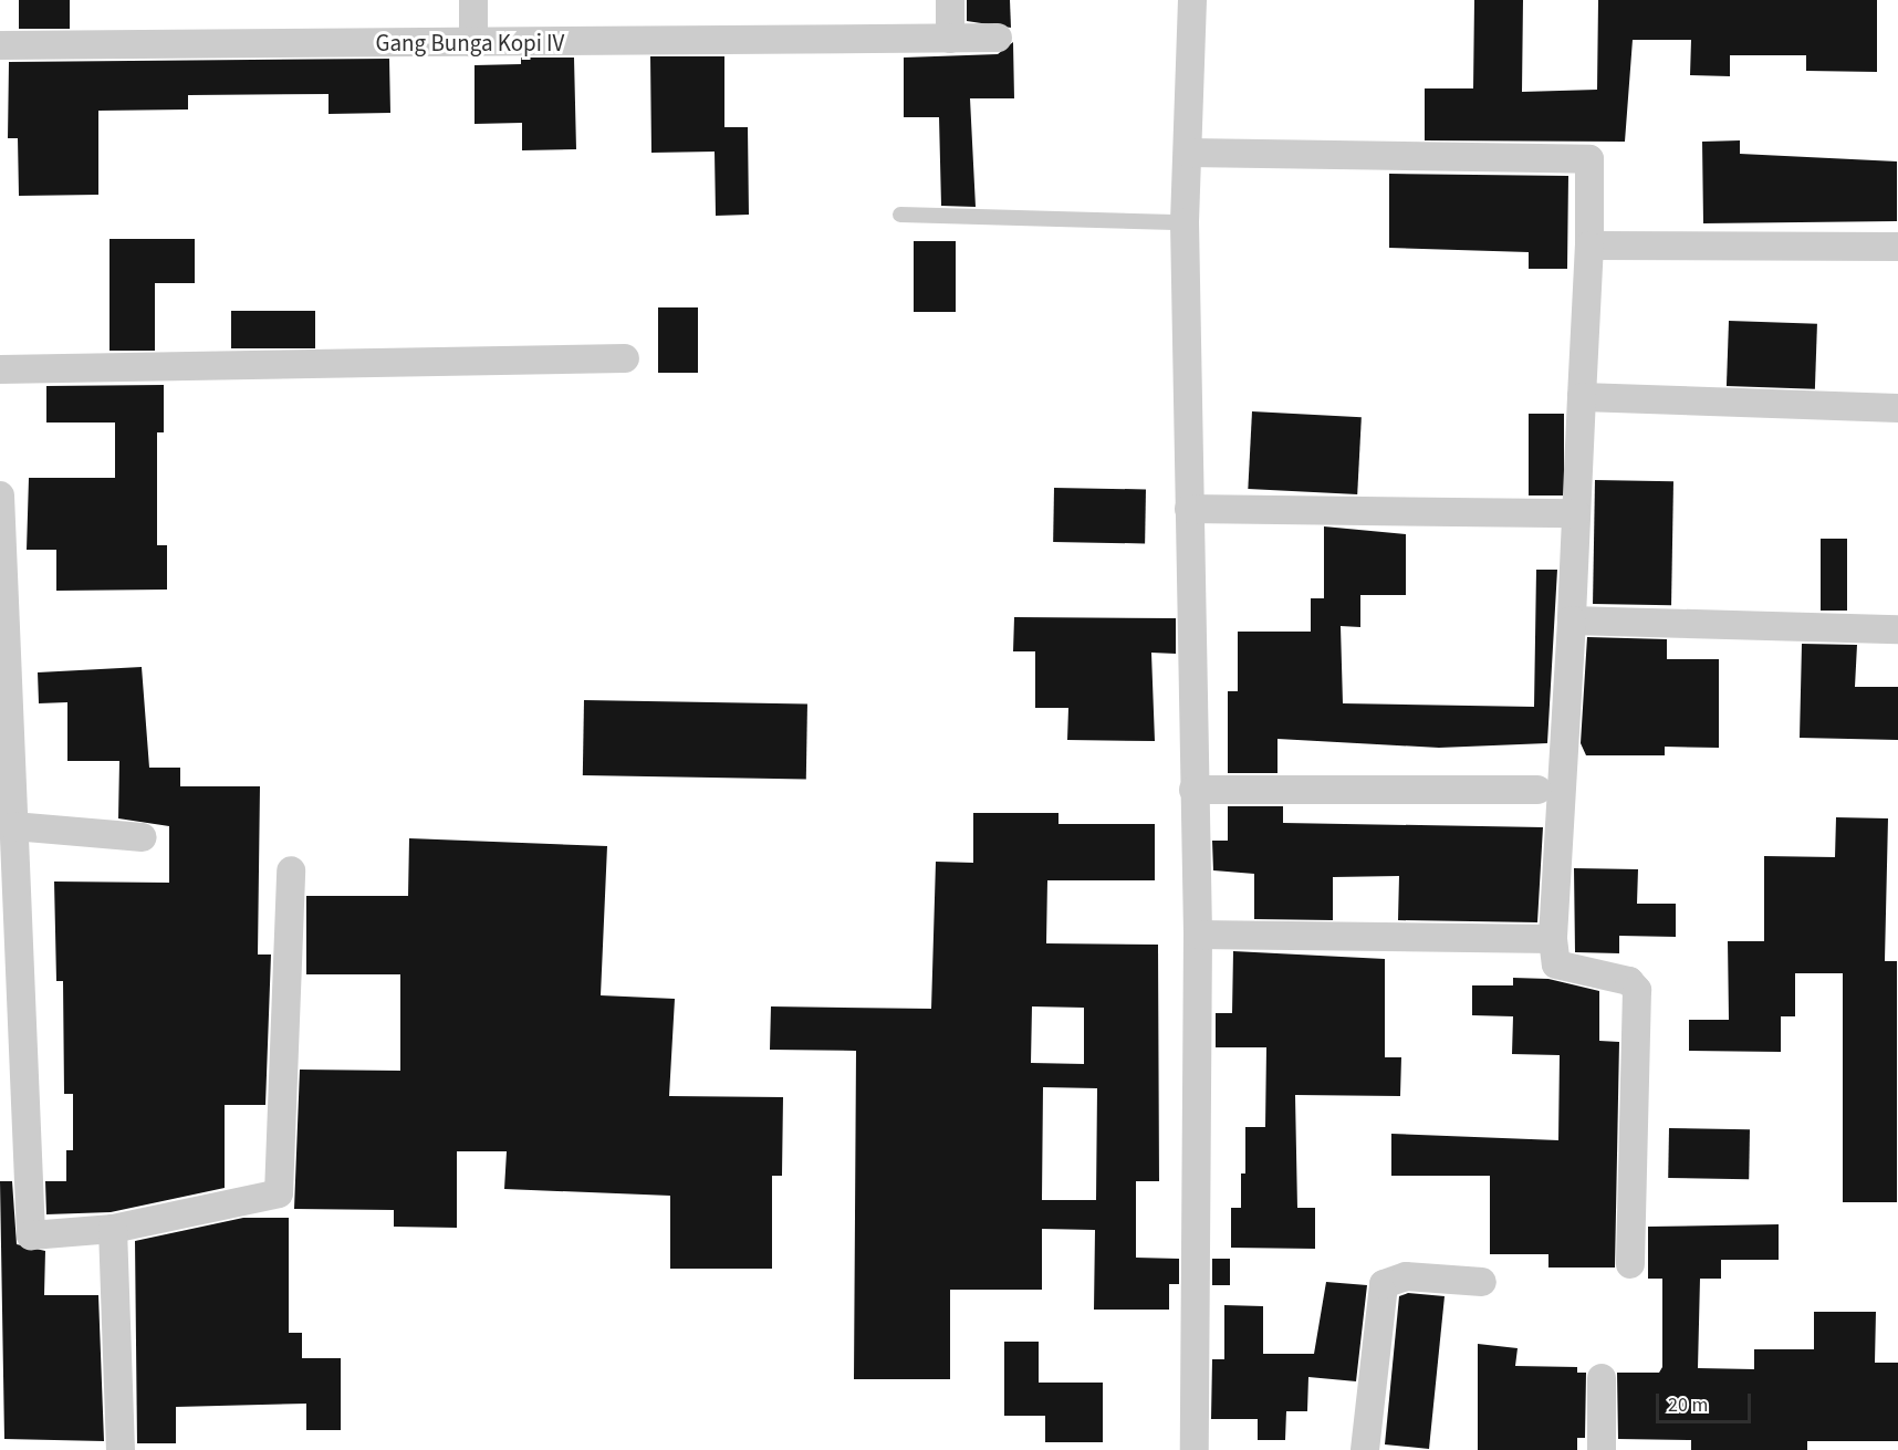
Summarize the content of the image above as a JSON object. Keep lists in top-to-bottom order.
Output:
{
  "streets": {
    "street": ["Gang Bunga Kopi IV"]
  },
  "scale_bar": "20 m"
}
